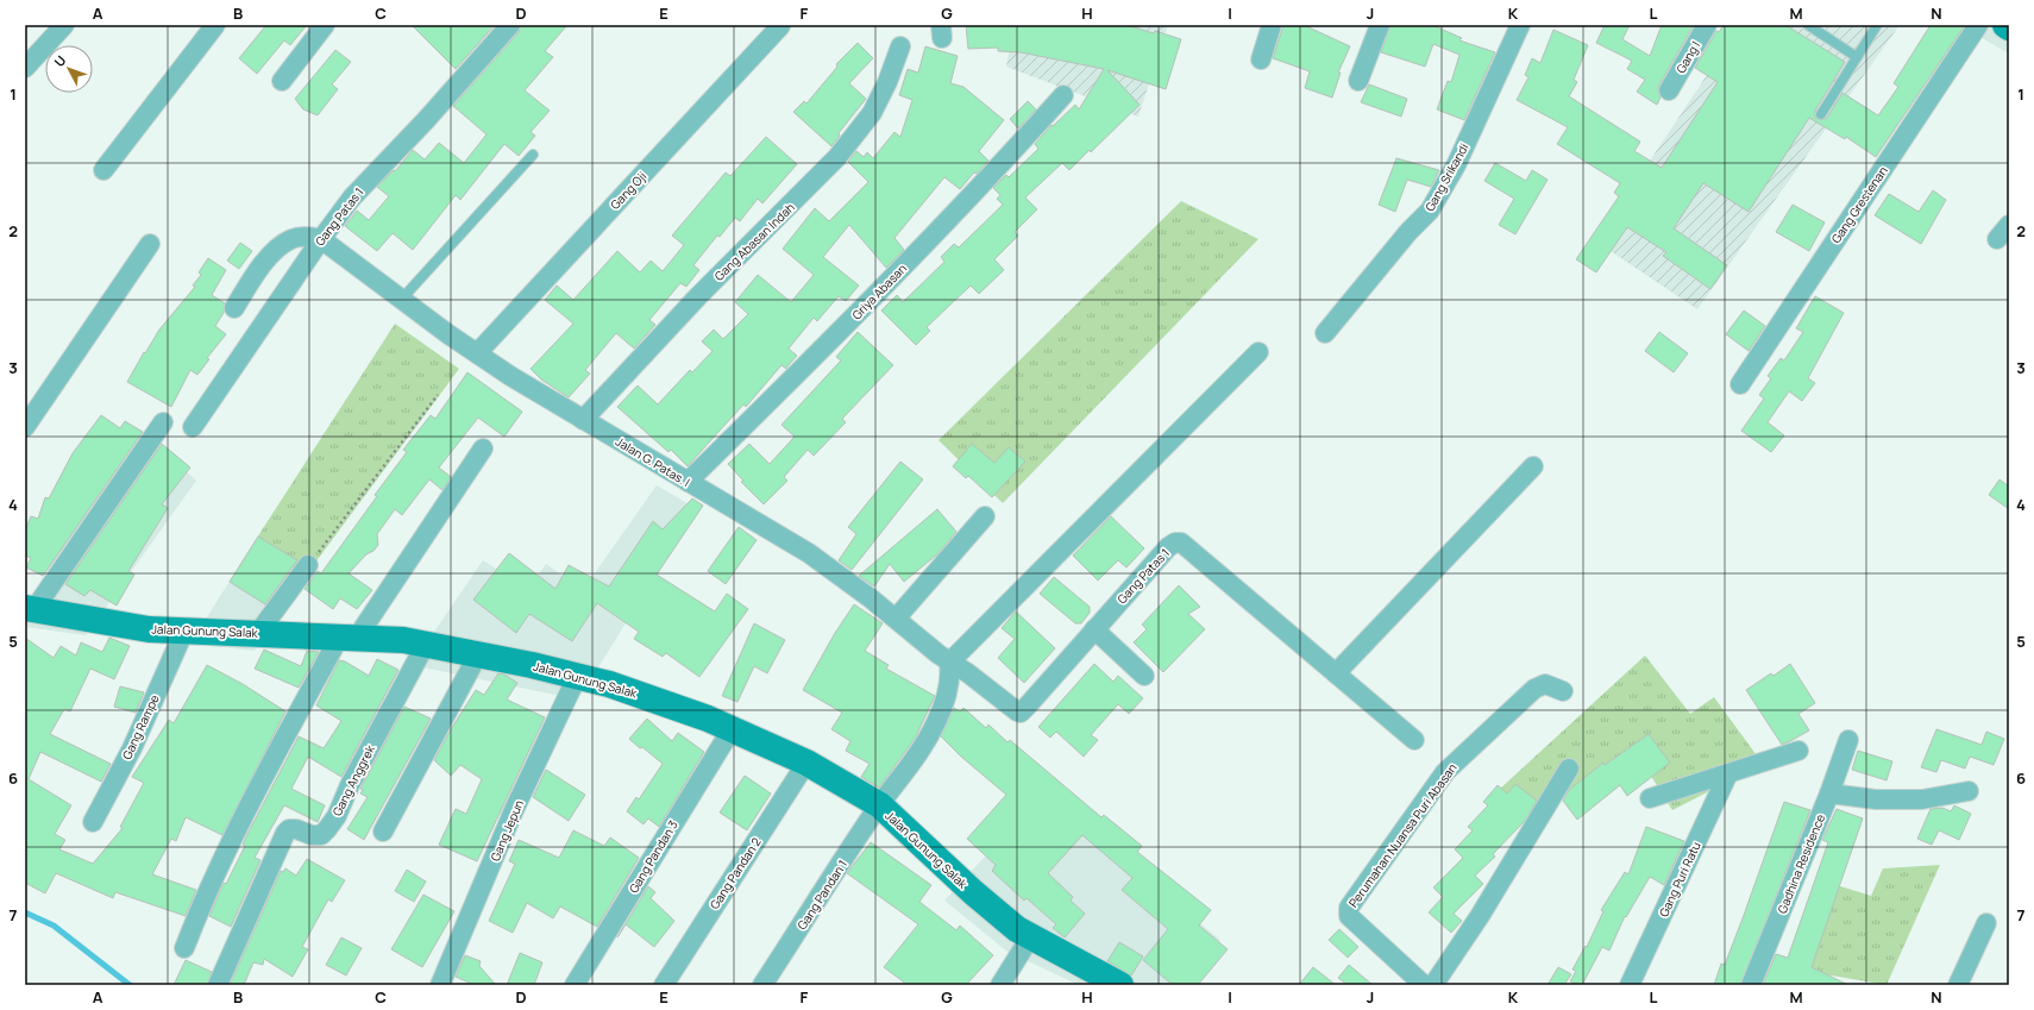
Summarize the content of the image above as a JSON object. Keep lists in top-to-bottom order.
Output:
{
  "streets": {
    "street": [
      "Gang I",
      "Gang Srikandi",
      "Gang Oji",
      "Gang Grestenan",
      "Gang Patas 1",
      "Gang Abasan Indah",
      "Griya Abasan",
      "Jalan G. Patas. I",
      "Jalan Gunung Salak",
      "Gang Rampe",
      "Gang Anggrek",
      "Gang Jepun",
      "Perumahan Nuansa Puri Abasan",
      "Gang Pandan 3",
      "Gadhina Residence",
      "Gang Pandan 2",
      "Gang Puri Ratu",
      "Gang Pandan 1"
    ]
  },
  "crossings": [
    ["Gang Oji", "Jalan G. Patas. I"],
    ["Gang Patas 1", "Jalan G. Patas. I"],
    ["Gang Abasan Indah", "Jalan G. Patas. I"],
    ["Griya Abasan", "Jalan G. Patas. I"],
    ["Jalan Gunung Salak", "Gang Rampe"],
    ["Jalan Gunung Salak", "Gang Anggrek"],
    ["Jalan Gunung Salak", "Gang Jepun"],
    ["Jalan Gunung Salak", "Gang Pandan 3"],
    ["Jalan Gunung Salak", "Gang Pandan 2"],
    ["Jalan Gunung Salak", "Gang Pandan 1"]
  ],
  "north": "top left",
  "grid": {
    "columns": [
      "A",
      "B",
      "C",
      "D",
      "E",
      "F",
      "G",
      "H",
      "I",
      "J",
      "K",
      "L",
      "M",
      "N"
    ],
    "rows": [
      "1",
      "2",
      "3",
      "4",
      "5",
      "6",
      "7"
    ]
  }
}
